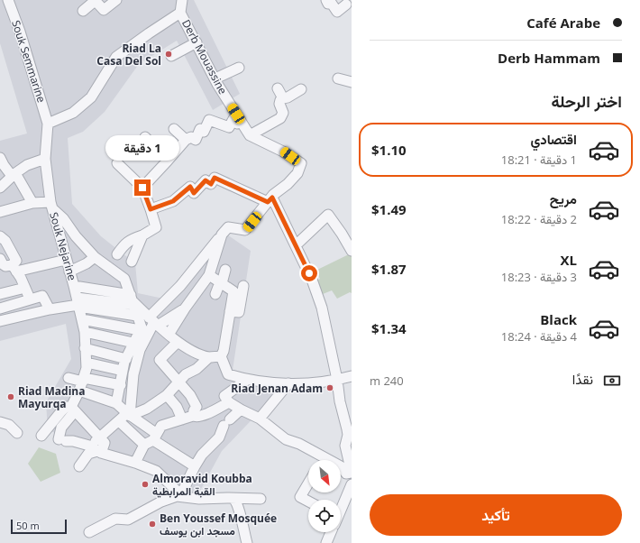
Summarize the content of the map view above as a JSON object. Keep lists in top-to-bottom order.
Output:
{
  "streets": {
    "street": ["Derb Mouassine", "Souk Semmarine", "Souk Nejarine"]
  },
  "crossings": [
    ["Souk Semmarine", "Souk Nejarine"]
  ],
  "places": [
    "Riad La Casa Del Sol",
    "Riad Jenan Adam",
    "Riad Madina Mayurqa",
    "Almoravid Koubba القبة المرابطية",
    "Ben Youssef Mosquée مسجد ابن يوسف"
  ],
  "scale_bar": "50 m",
  "north": "bottom right",
  "page": {
    "banner": ["Café Arabe", "Derb Hammam"],
    "heading": "اختر الرحلة",
    "list": [
      {
        "name": "اقتصادي",
        "note": "1 دقيقة · 18:21",
        "value": "$1.10"
      },
      {
        "name": "مريح",
        "note": "2 دقيقة · 18:22",
        "value": "$1.49"
      },
      {
        "name": "XL",
        "note": "3 دقيقة · 18:23",
        "value": "$1.87"
      },
      {
        "name": "Black",
        "note": "4 دقيقة · 18:24",
        "value": "$1.34"
      }
    ],
    "bubble": "1 دقيقة",
    "pay": ["نقدًا", "240 m"],
    "buttons": "تأكيد",
    "scale": "50 m"
  }
}
